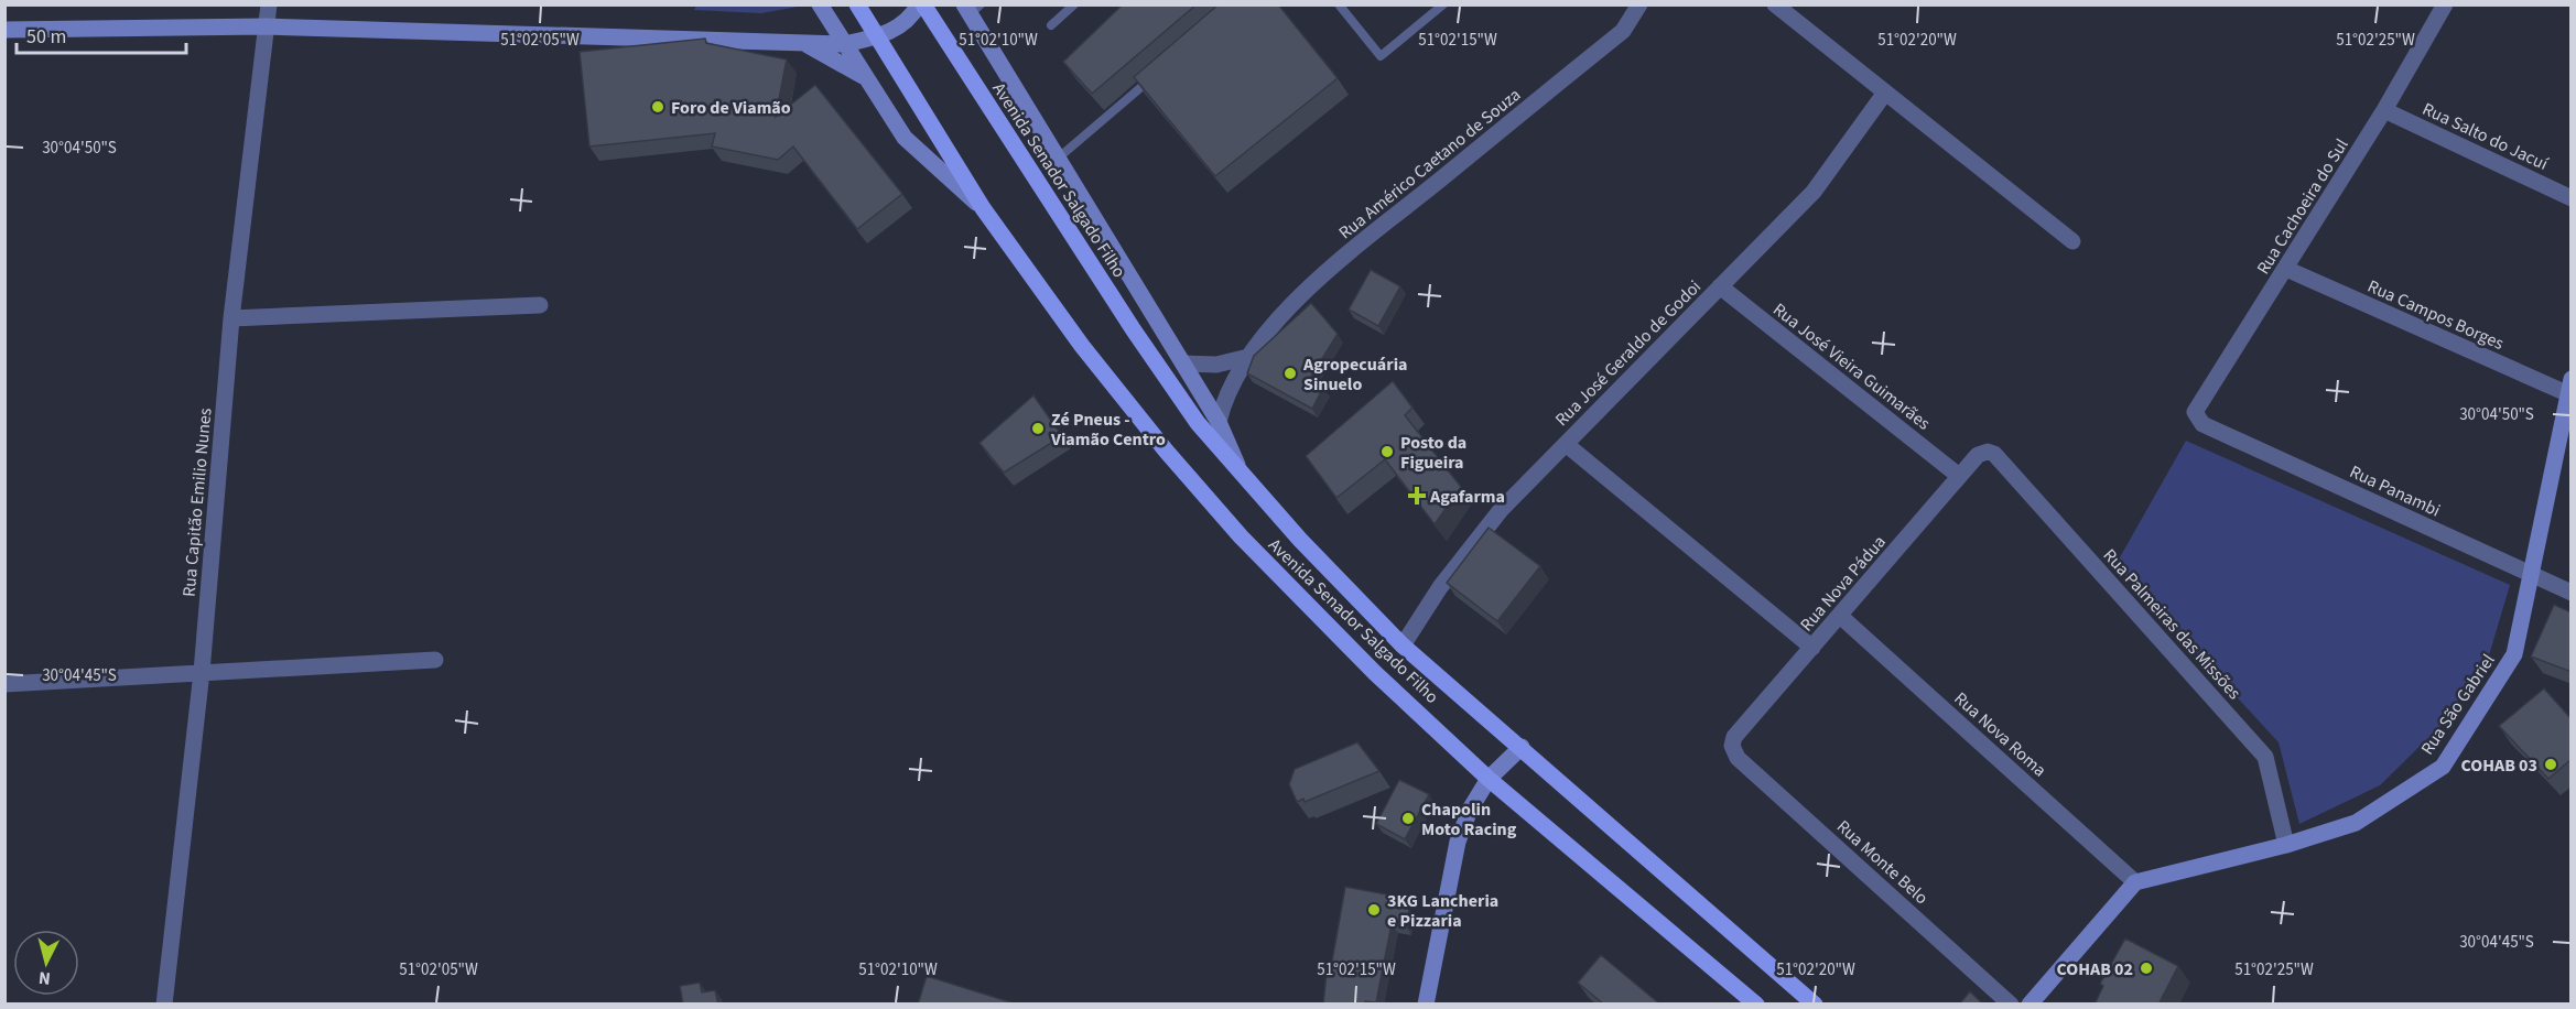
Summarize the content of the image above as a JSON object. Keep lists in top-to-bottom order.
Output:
{
  "streets": {
    "main road": ["Avenida Senador Salgado Filho", "Rua São Gabriel"],
    "street": [
      "Rua Salto do Jacuí",
      "Rua Américo Caetano de Souza",
      "Rua Cachoeira do Sul",
      "Rua Campos Borges",
      "Rua José Geraldo de Godoi",
      "Rua José Vieira Guimarães",
      "Rua Panambi",
      "Rua Capitão Emilio Nunes",
      "Rua Nova Pádua",
      "Rua Palmeiras das Missões",
      "Rua Nova Roma",
      "Rua Monte Belo"
    ]
  },
  "crossings": [
    ["Rua Salto do Jacuí", "Rua Cachoeira do Sul"],
    ["Rua Américo Caetano de Souza", "Avenida Senador Salgado Filho"],
    ["Avenida Senador Salgado Filho", "Rua José Geraldo de Godoi"],
    ["Rua Cachoeira do Sul", "Rua Campos Borges"],
    ["Rua Cachoeira do Sul", "Rua Panambi"],
    ["Rua Campos Borges", "Rua São Gabriel"],
    ["Rua José Geraldo de Godoi", "Rua José Vieira Guimarães"],
    ["Rua José Vieira Guimarães", "Rua Nova Pádua"],
    ["Rua Panambi", "Rua São Gabriel"],
    ["Rua Nova Pádua", "Rua Palmeiras das Missões"],
    ["Rua Nova Pádua", "Rua Nova Roma"],
    ["Rua Nova Pádua", "Rua Monte Belo"],
    ["Rua Palmeiras das Missões", "Rua São Gabriel"],
    ["Rua São Gabriel", "Rua Nova Roma"]
  ],
  "places": {
    "other": [
      "Foro de Viamão",
      "Agropecuária Sinuelo",
      "Zé Pneus - Viamão Centro",
      "Posto da Figueira",
      "COHAB 03",
      "Chapolin Moto Racing",
      "3KG Lancheria e Pizzaria",
      "COHAB 02"
    ],
    "health": ["Agafarma"]
  },
  "scale_bar": "50 m",
  "north": "bottom",
  "coordinates": [
    "51°02'05\"W",
    "51°02'10\"W",
    "51°02'15\"W",
    "51°02'20\"W",
    "51°02'25\"W",
    "30°04'50\"S",
    "30°04'45\"S"
  ]
}
